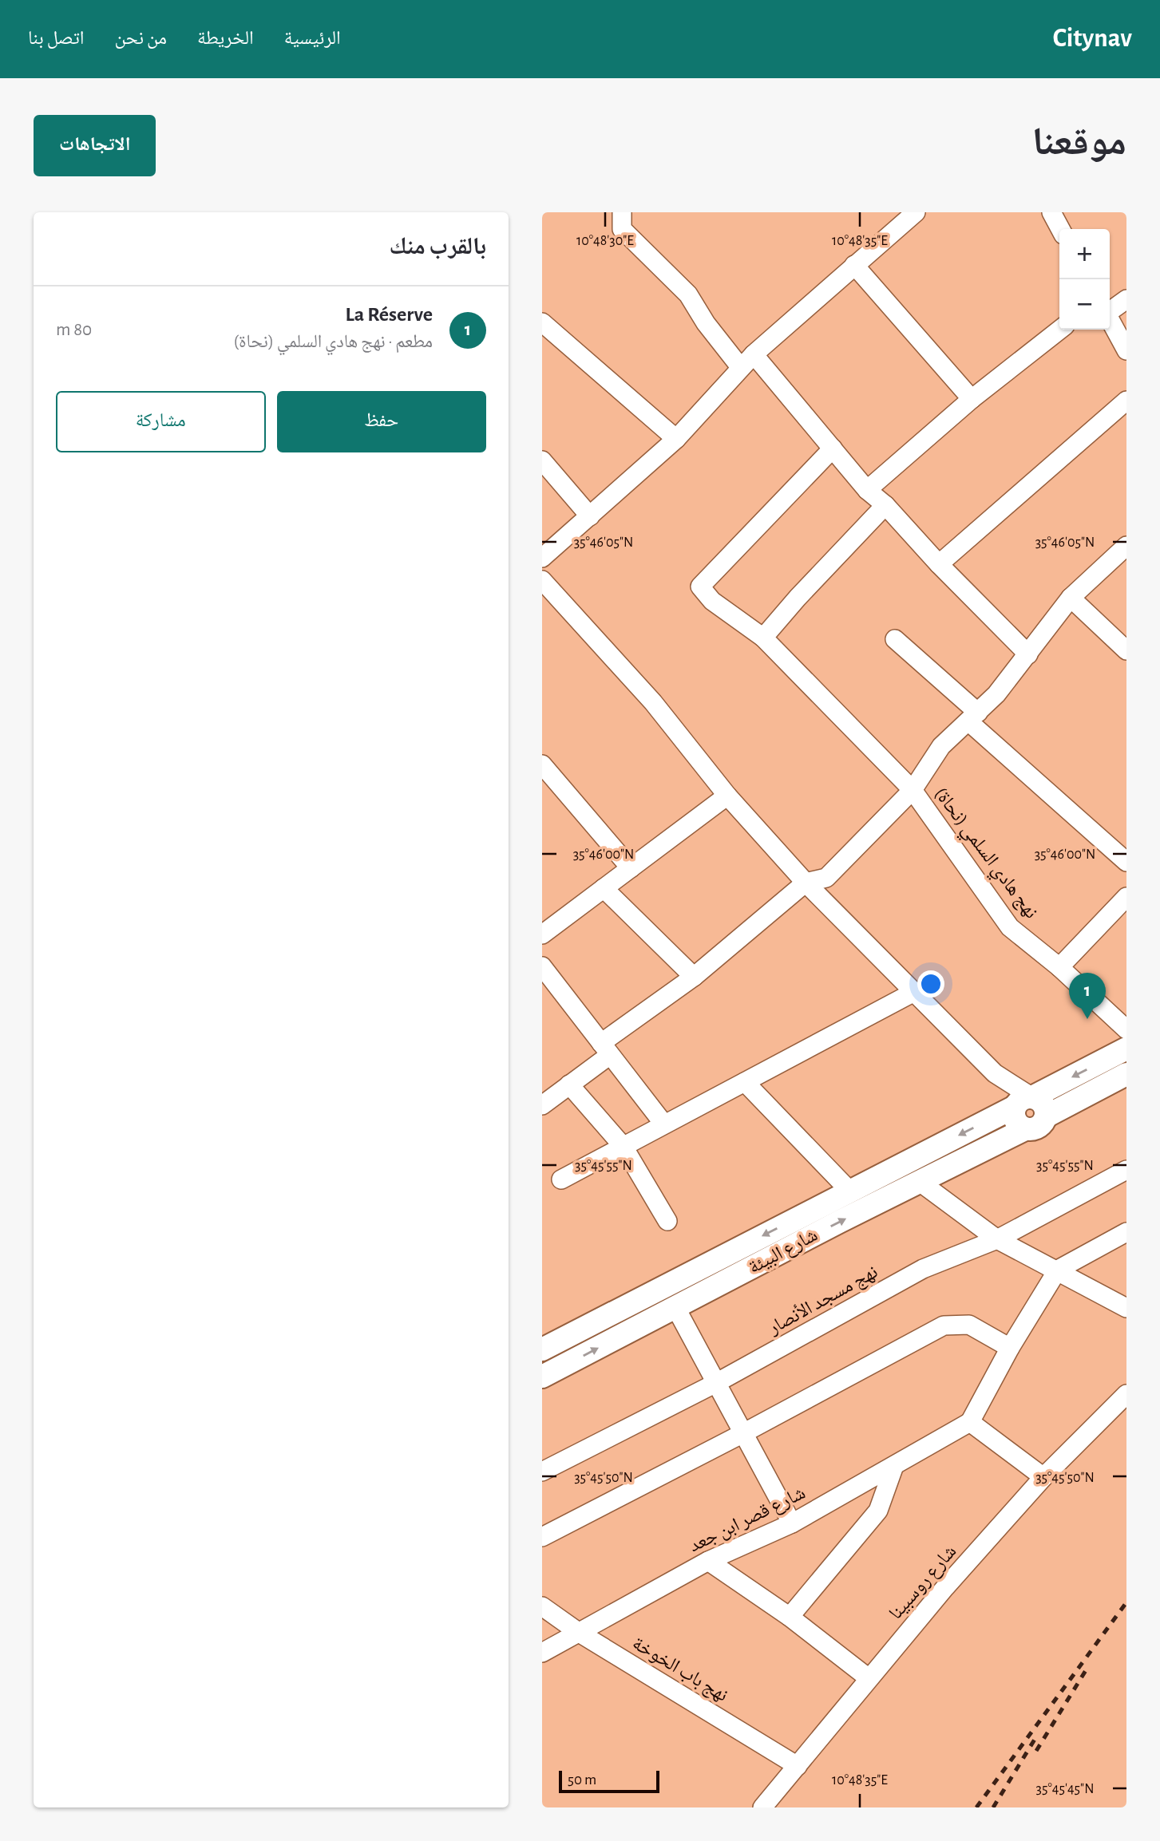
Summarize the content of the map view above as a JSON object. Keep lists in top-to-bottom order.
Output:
{
  "streets": {
    "main road": ["شارع البيئة"],
    "street": [
      "نهج هادي السلمي (نحاة)",
      "نهج مسجد الأنصار",
      "شارع قصر ابن جعد",
      "شارع روسبينا",
      "نهج باب الخوخة"
    ]
  },
  "crossings": [
    ["شارع قصر ابن جعد", "نهج باب الخوخة"],
    ["شارع روسبينا", "نهج باب الخوخة"]
  ],
  "scale_bar": "50 m",
  "page": {
    "header": "Citynav",
    "nav": [
      "الرئيسية",
      "الخريطة",
      "من نحن",
      "اتصل بنا"
    ],
    "title": "موقعنا",
    "buttons": [
      "الاتجاهات",
      ["حفظ", "مشاركة"]
    ],
    "heading": "بالقرب منك",
    "map_buttons": ["+", "−"],
    "list": [
      {
        "mark": "1",
        "name": "La Réserve",
        "note": "مطعم · نهج هادي السلمي (نحاة)",
        "value": "80 m"
      }
    ],
    "pins": "1",
    "scale": "50 m"
  },
  "coordinates": [
    "10°48'30\"E",
    "10°48'35\"E",
    "35°46'05\"N",
    "35°46'00\"N",
    "35°45'55\"N",
    "35°45'50\"N",
    "35°45'45\"N"
  ]
}
